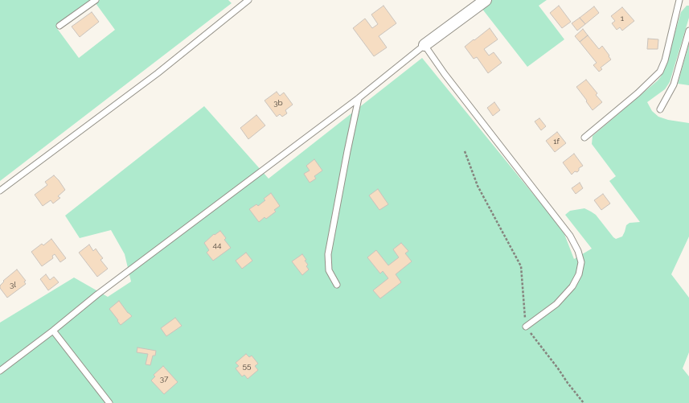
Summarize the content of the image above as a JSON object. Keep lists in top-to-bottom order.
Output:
{
  "house_numbers": [
    "1",
    "3b",
    "1f",
    "44",
    "3l",
    "55",
    "37"
  ]
}
